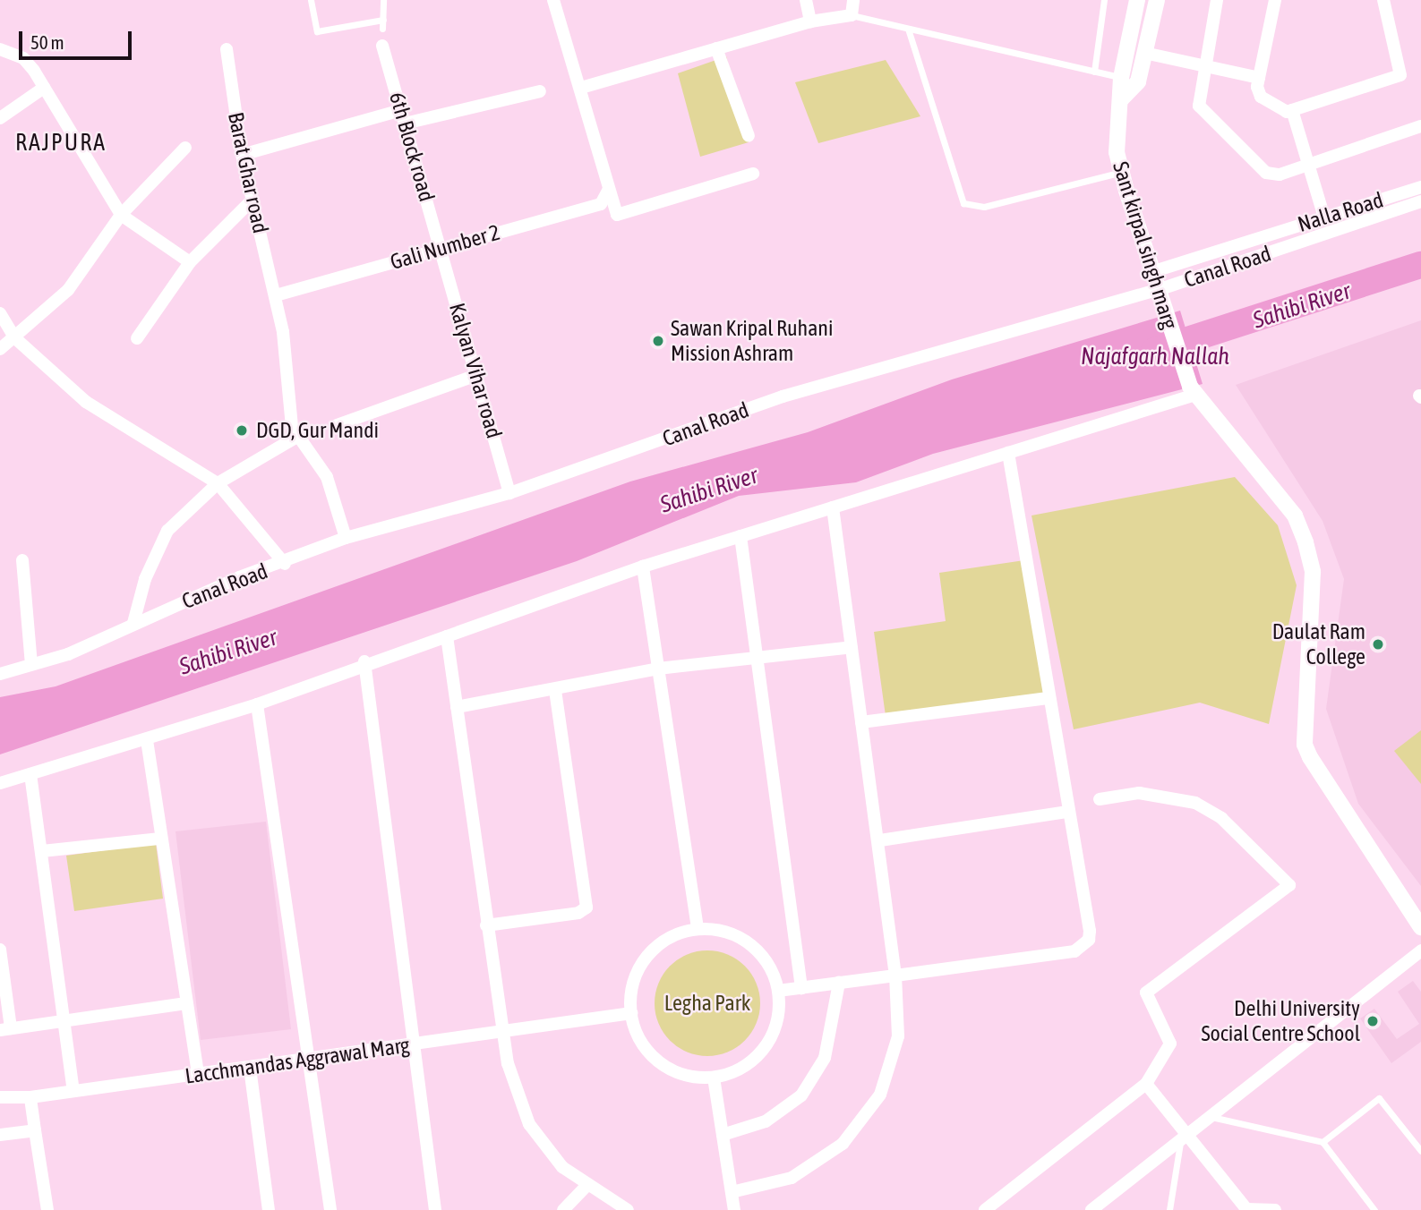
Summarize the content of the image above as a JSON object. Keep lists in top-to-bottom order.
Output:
{
  "streets": {
    "street": [
      "6th Block road",
      "Barat Ghar road",
      "Nalla Road",
      "Sant kirpal singh marg",
      "Gali Number 2",
      "Canal Road",
      "Kalyan Vihar road",
      "Lacchmandas Aggrawal Marg"
    ]
  },
  "crossings": [
    ["6th Block road", "Gali Number 2"],
    ["6th Block road", "Kalyan Vihar road"],
    ["Barat Ghar road", "Gali Number 2"],
    ["Nalla Road", "Sant kirpal singh marg"],
    ["Sant kirpal singh marg", "Canal Road"],
    ["Gali Number 2", "Kalyan Vihar road"],
    ["Canal Road", "Kalyan Vihar road"]
  ],
  "districts": ["RAJPURA"],
  "water": ["Sahibi River", "Najafgarh Nallah"],
  "parks": ["Legha Park"],
  "places": [
    "Sawan Kripal Ruhani Mission Ashram",
    "DGD, Gur Mandi",
    "Daulat Ram College",
    "Delhi University Social Centre School"
  ],
  "scale_bar": "50 m"
}
